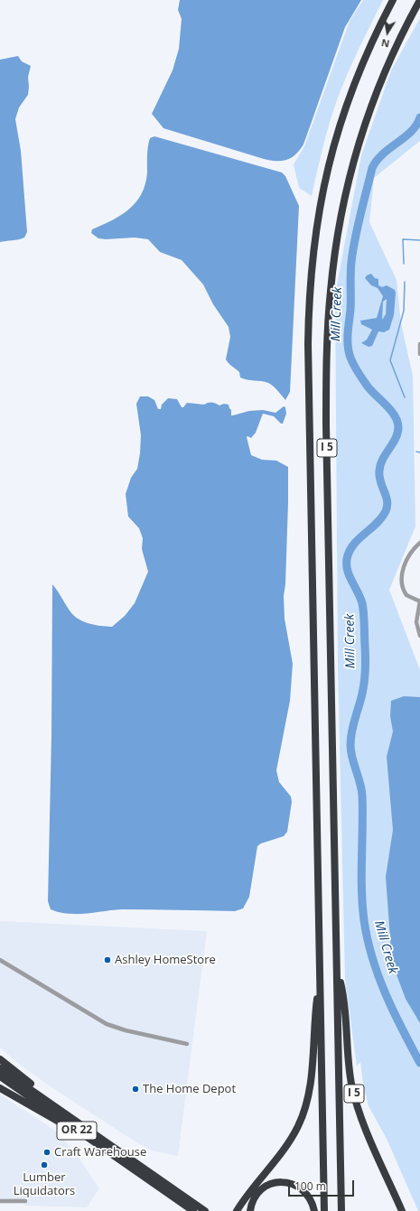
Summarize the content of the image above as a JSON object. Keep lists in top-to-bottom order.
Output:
{
  "streets": {
    "highway": ["I 5", "OR 22"]
  },
  "water": ["Mill Creek"],
  "places": [
    "Ashley HomeStore",
    "The Home Depot",
    "Craft Warehouse",
    "Lumber Liquidators"
  ],
  "scale_bar": "100 m",
  "north": "bottom"
}
